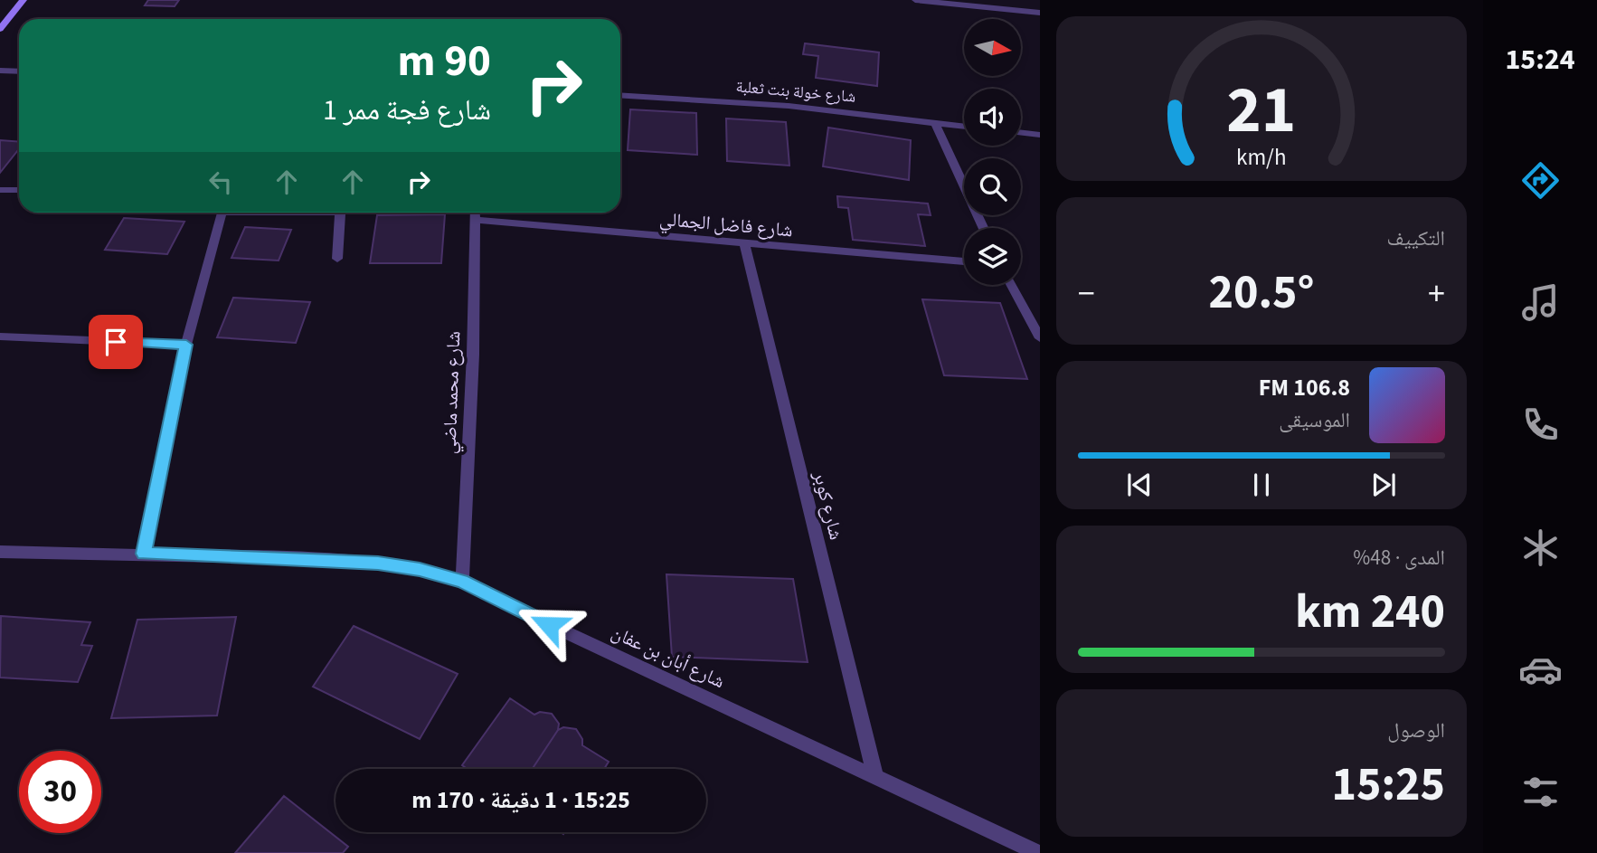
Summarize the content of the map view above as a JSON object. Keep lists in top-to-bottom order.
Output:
{
  "streets": {
    "street": [
      "شارع خولة بنت ثعلبة",
      "شارع فاضل الجمالي",
      "شارع محمد ماضي",
      "شارع كوبر",
      "شارع أبان بن عفان"
    ]
  },
  "crossings": [
    ["شارع فاضل الجمالي", "شارع محمد ماضي"],
    ["شارع فاضل الجمالي", "شارع كوبر"],
    ["شارع محمد ماضي", "شارع أبان بن عفان"],
    ["شارع كوبر", "شارع أبان بن عفان"]
  ],
  "north": "right",
  "page": {
    "tabs": "15:24",
    "turn": ["90 m", "شارع فجة ممر 1"],
    "tile": [
      "التكييف",
      ["المدى · 48%", "240 km"],
      ["الوصول", "15:25"]
    ],
    "heat": ["−", "20.5°", "+"],
    "song": ["106.8 FM", "الموسيقى"],
    "limit": "30",
    "trip": "15:25 · 1 دقيقة · 170 m",
    "gauge": ["21", "km/h"]
  }
}
